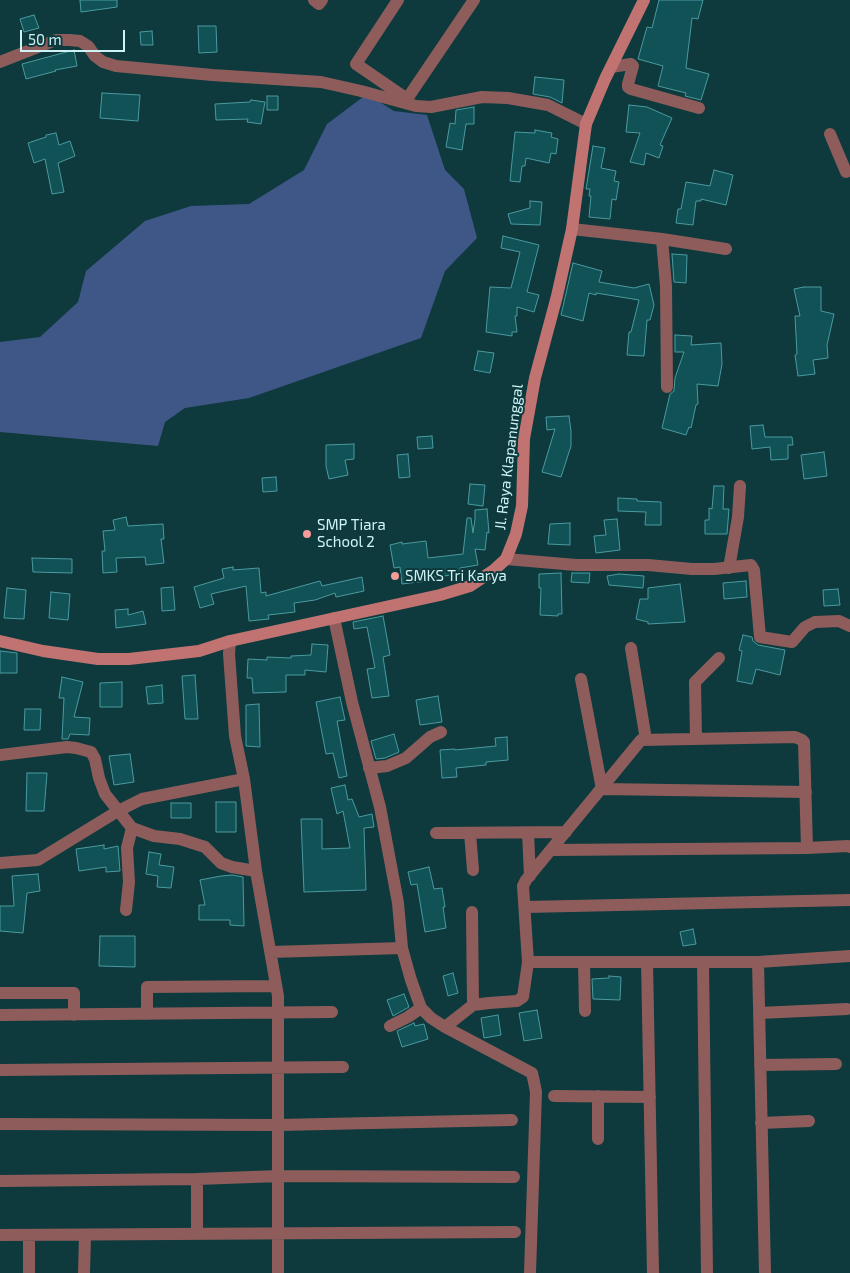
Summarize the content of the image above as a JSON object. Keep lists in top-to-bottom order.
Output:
{
  "streets": {
    "street": ["Jl. Raya Klapanunggal"]
  },
  "places": ["SMP Tiara School 2", "SMKS Tri Karya"],
  "scale_bar": "50 m"
}
